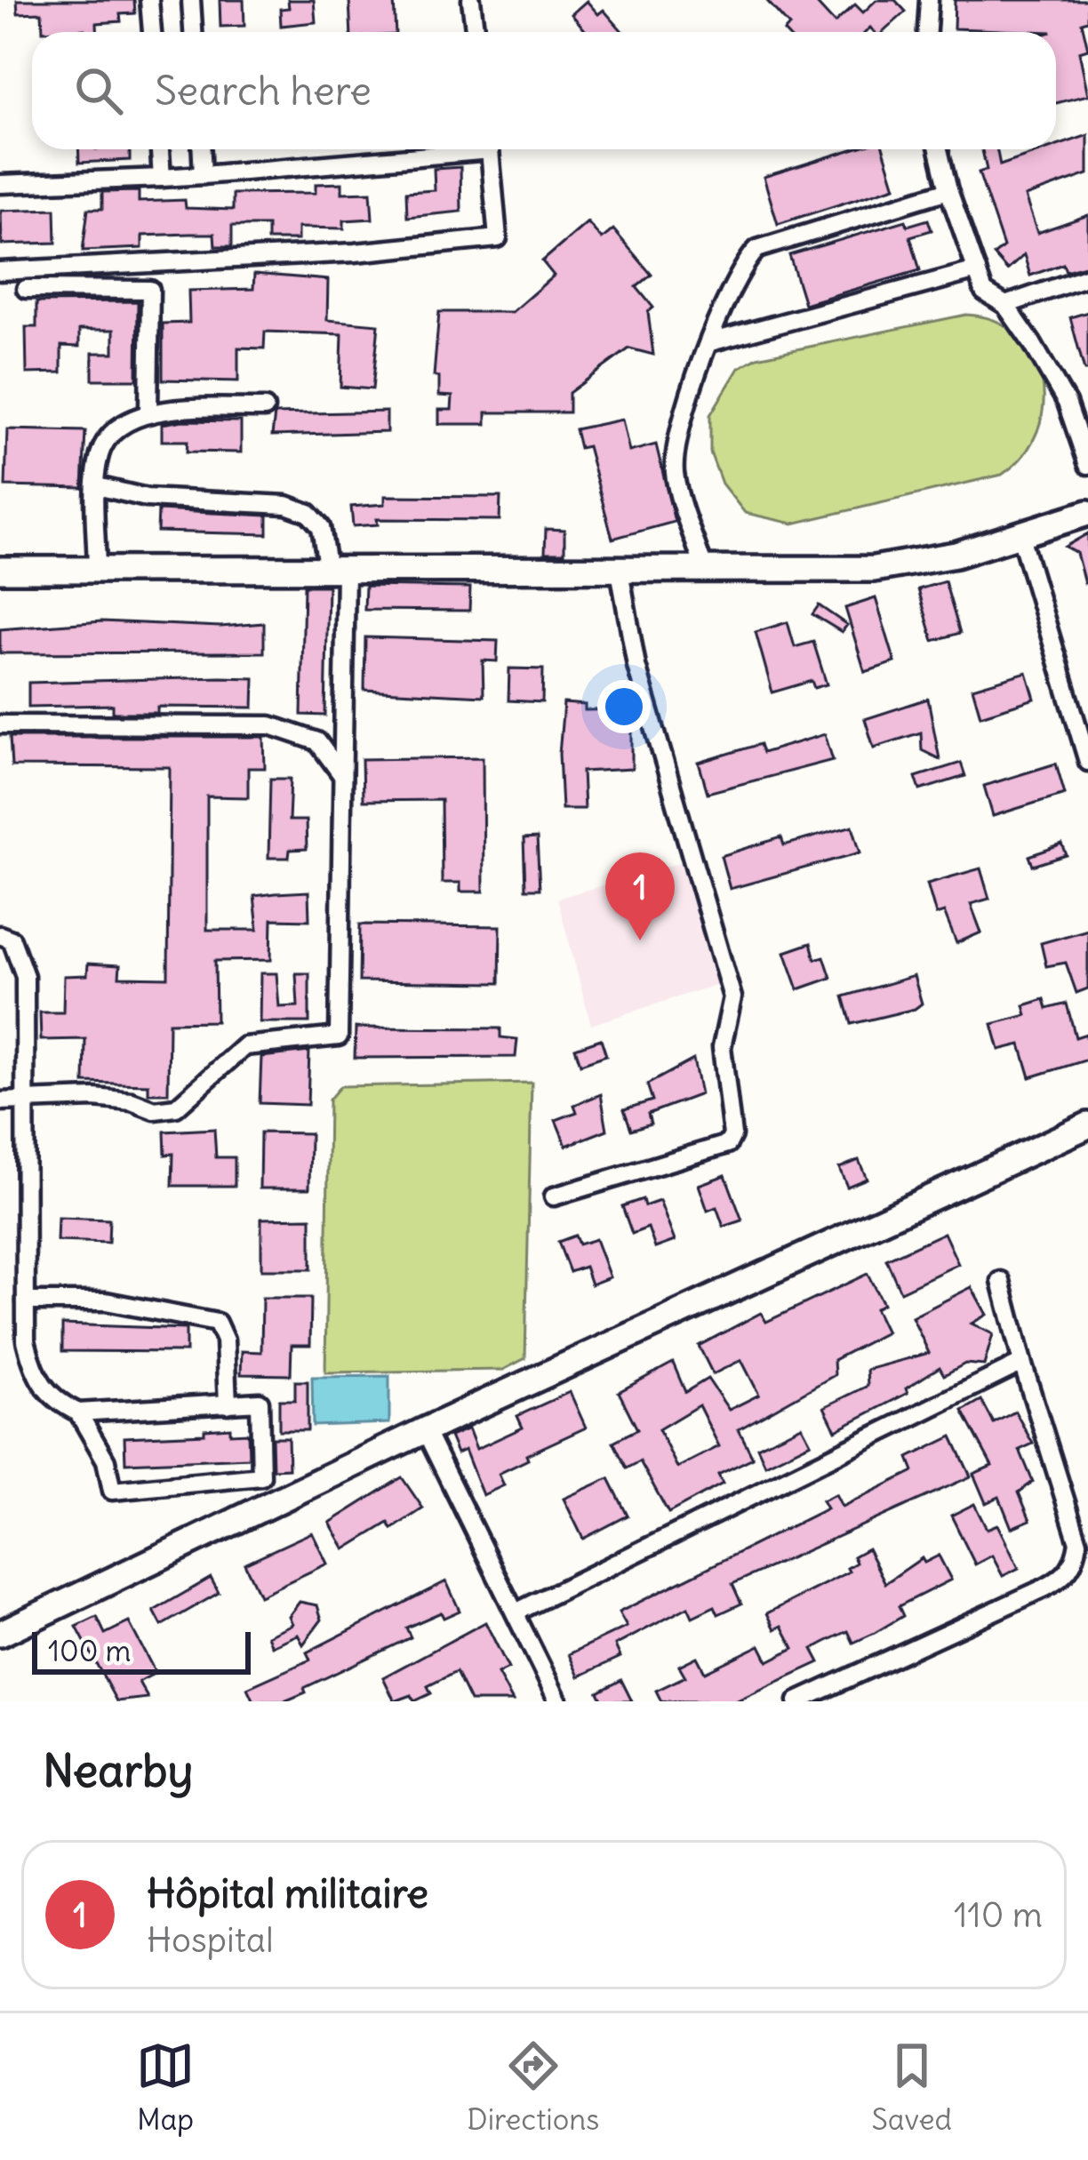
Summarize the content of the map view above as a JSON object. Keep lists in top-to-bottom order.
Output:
{
  "scale_bar": "100 m",
  "page": {
    "search": "Search here",
    "pins": "1",
    "scale": "100 m",
    "heading": "Nearby",
    "list": [
      {
        "mark": "1",
        "name": "Hôpital militaire",
        "note": "Hospital",
        "value": "110 m"
      }
    ],
    "nav": ["Map", "Directions", "Saved"]
  }
}
